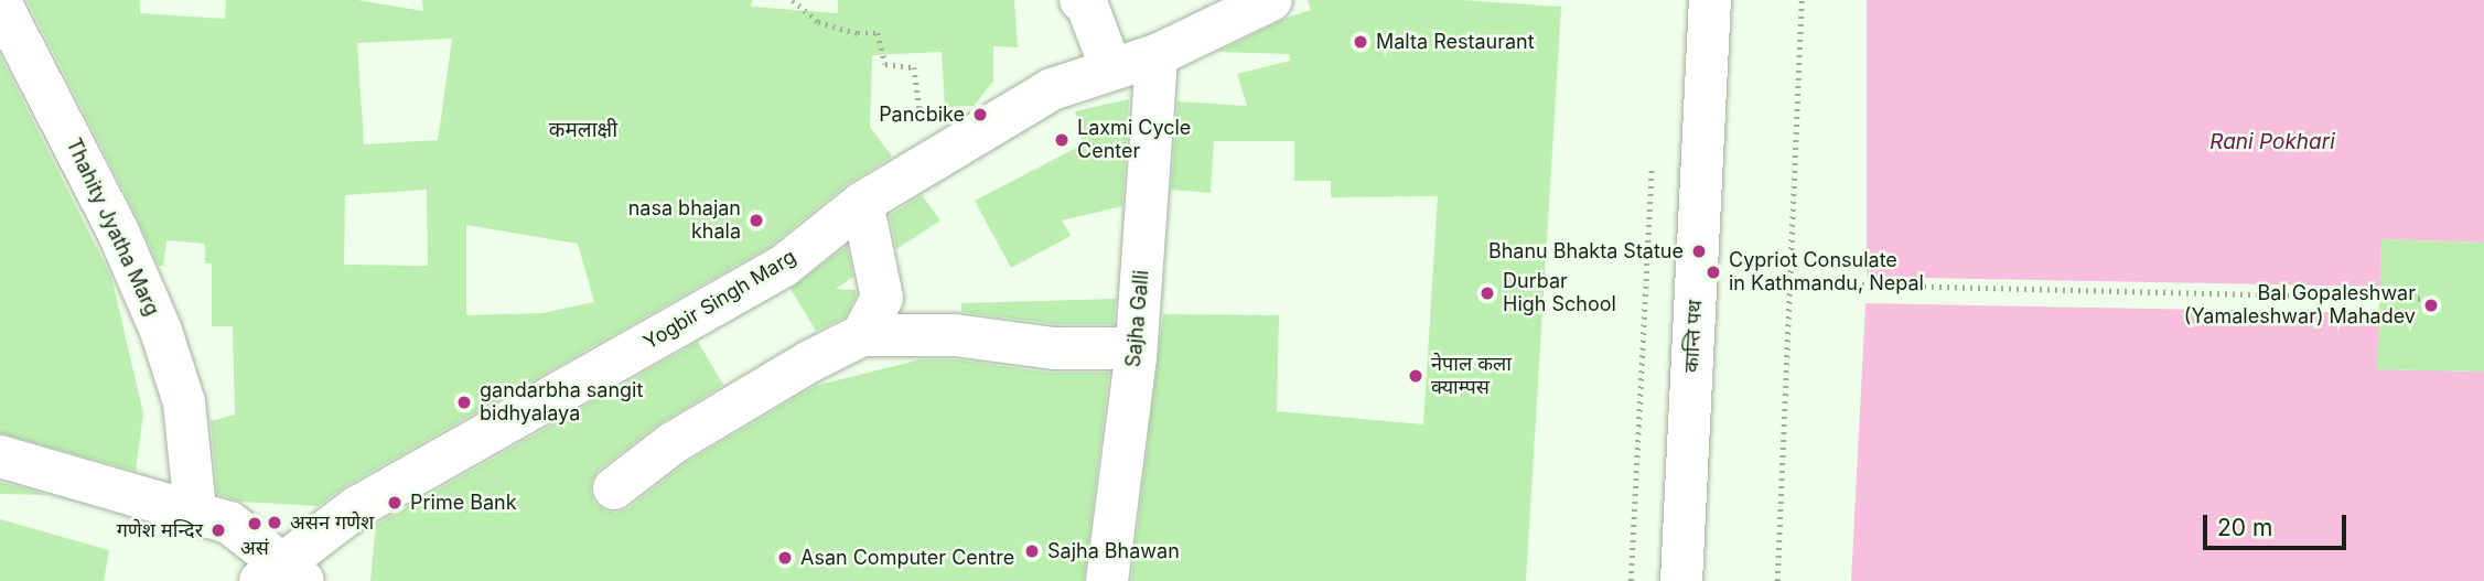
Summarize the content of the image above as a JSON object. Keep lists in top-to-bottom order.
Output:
{
  "streets": {
    "street": [
      "Thahity Jyatha Marg",
      "Yogbir Singh Marg",
      "Sajha Galli",
      "कान्ति पथ"
    ]
  },
  "crossings": [
    ["Yogbir Singh Marg", "Sajha Galli"]
  ],
  "districts": ["कमलाक्षी"],
  "water": ["Rani Pokhari"],
  "places": [
    "Malta Restaurant",
    "Pancbike",
    "Laxmi Cycle Center",
    "nasa bhajan khala",
    "Bhanu Bhakta Statue",
    "Cypriot Consulate in Kathmandu, Nepal",
    "Durbar High School",
    "Bal Gopaleshwar (Yamaleshwar) Mahadev",
    "नेपाल कला क्याम्पस",
    "gandarbha sangit bidhyalaya",
    "Prime Bank",
    "असन गणेश",
    "असं",
    "गणेश मन्दिर",
    "Sajha Bhawan",
    "Asan Computer Centre"
  ],
  "scale_bar": "20 m"
}
